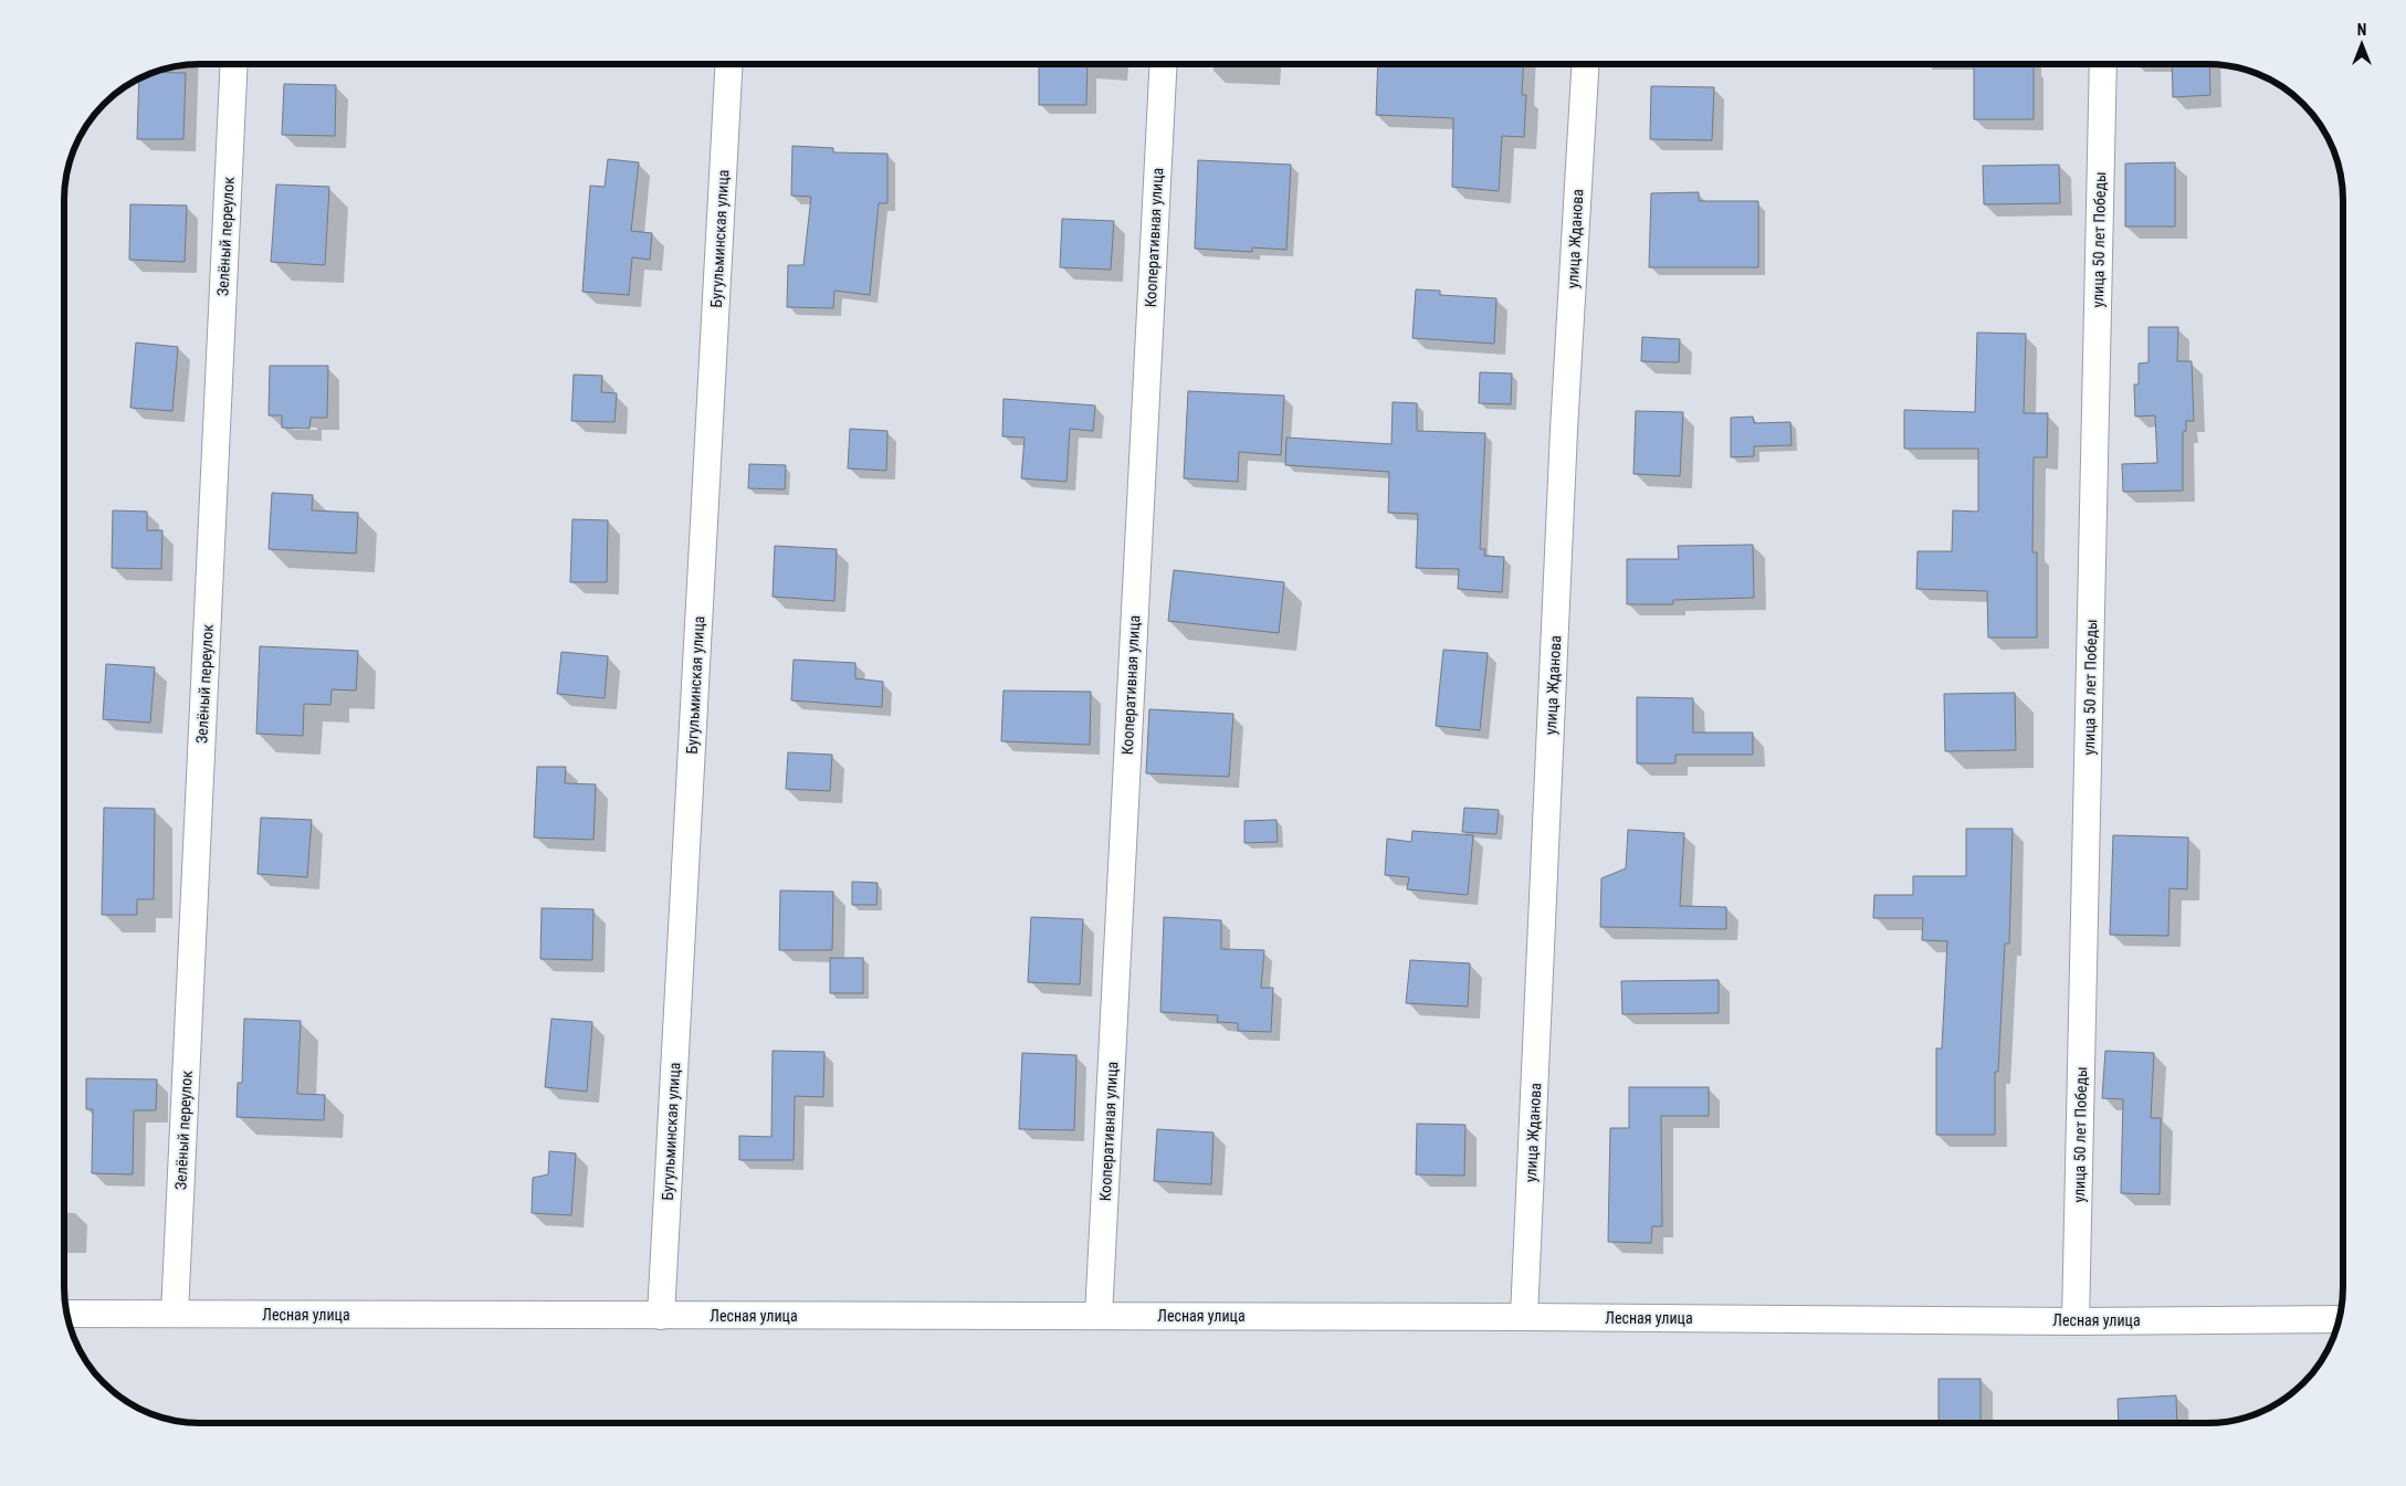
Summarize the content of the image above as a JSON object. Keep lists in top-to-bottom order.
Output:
{
  "streets": {
    "street": [
      "Зелёный переулок",
      "Кооперативная улица",
      "Бугульминская улица",
      "улица Жданова",
      "улица 50 лет Победы",
      "Лесная улица"
    ]
  },
  "crossings": [
    ["Зелёный переулок", "Лесная улица"],
    ["Кооперативная улица", "Лесная улица"],
    ["Бугульминская улица", "Лесная улица"],
    ["улица Жданова", "Лесная улица"],
    ["улица 50 лет Победы", "Лесная улица"]
  ],
  "north": "top"
}
